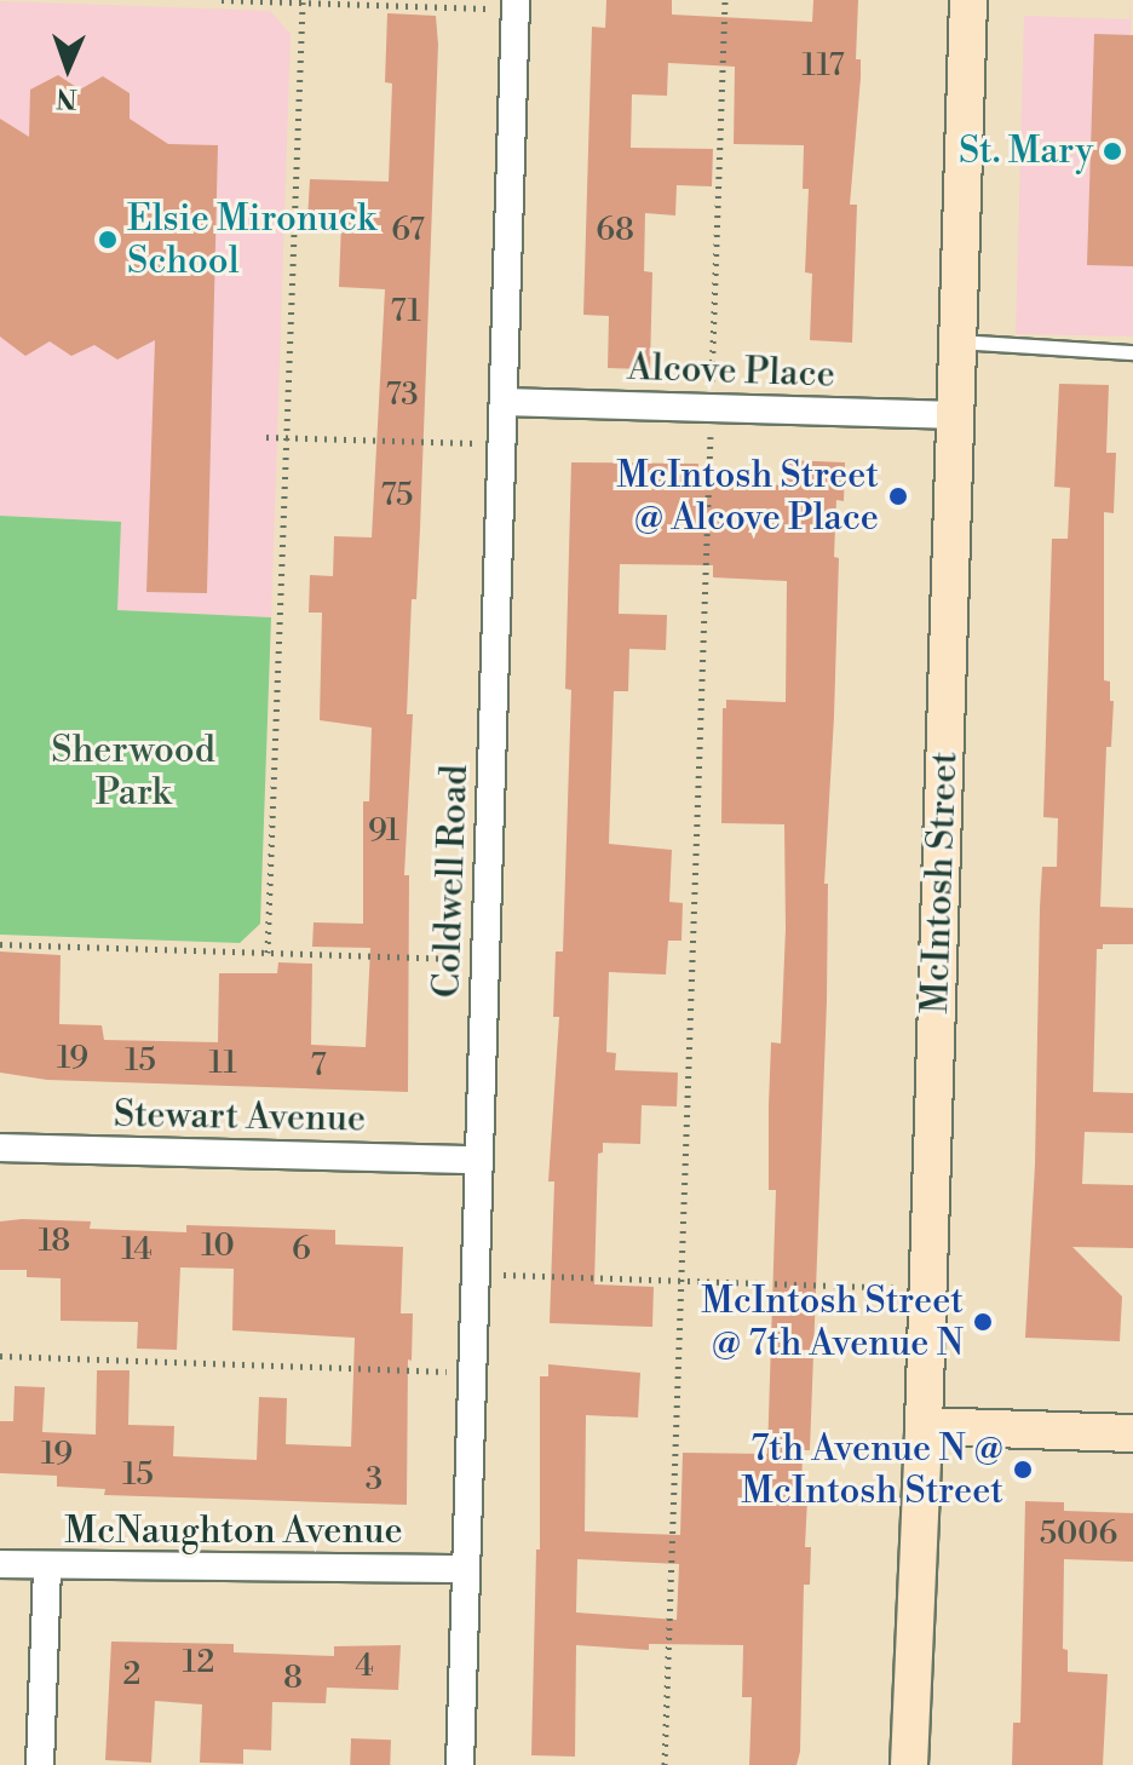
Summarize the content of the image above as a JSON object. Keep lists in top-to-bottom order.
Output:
{
  "streets": {
    "street": [
      "Alcove Place",
      "Coldwell Road",
      "McIntosh Street",
      "Stewart Avenue",
      "McNaughton Avenue"
    ]
  },
  "crossings": [
    ["Alcove Place", "Coldwell Road"],
    ["Alcove Place", "McIntosh Street"],
    ["Coldwell Road", "Stewart Avenue"],
    ["Coldwell Road", "McNaughton Avenue"]
  ],
  "parks": ["Sherwood Park"],
  "places": [
    "St. Mary",
    "Elsie Mironuck School",
    "McIntosh Street @ Alcove Place",
    "McIntosh Street @ 7th Avenue N",
    "7th Avenue N @ McIntosh Street"
  ],
  "house_numbers": [
    "117",
    "67",
    "68",
    "71",
    "73",
    "75",
    "91",
    "19",
    "15",
    "11",
    "7",
    "18",
    "10",
    "14",
    "6",
    "19",
    "15",
    "3",
    "5006",
    "12",
    "4",
    "2",
    "8"
  ],
  "north": "bottom"
}
